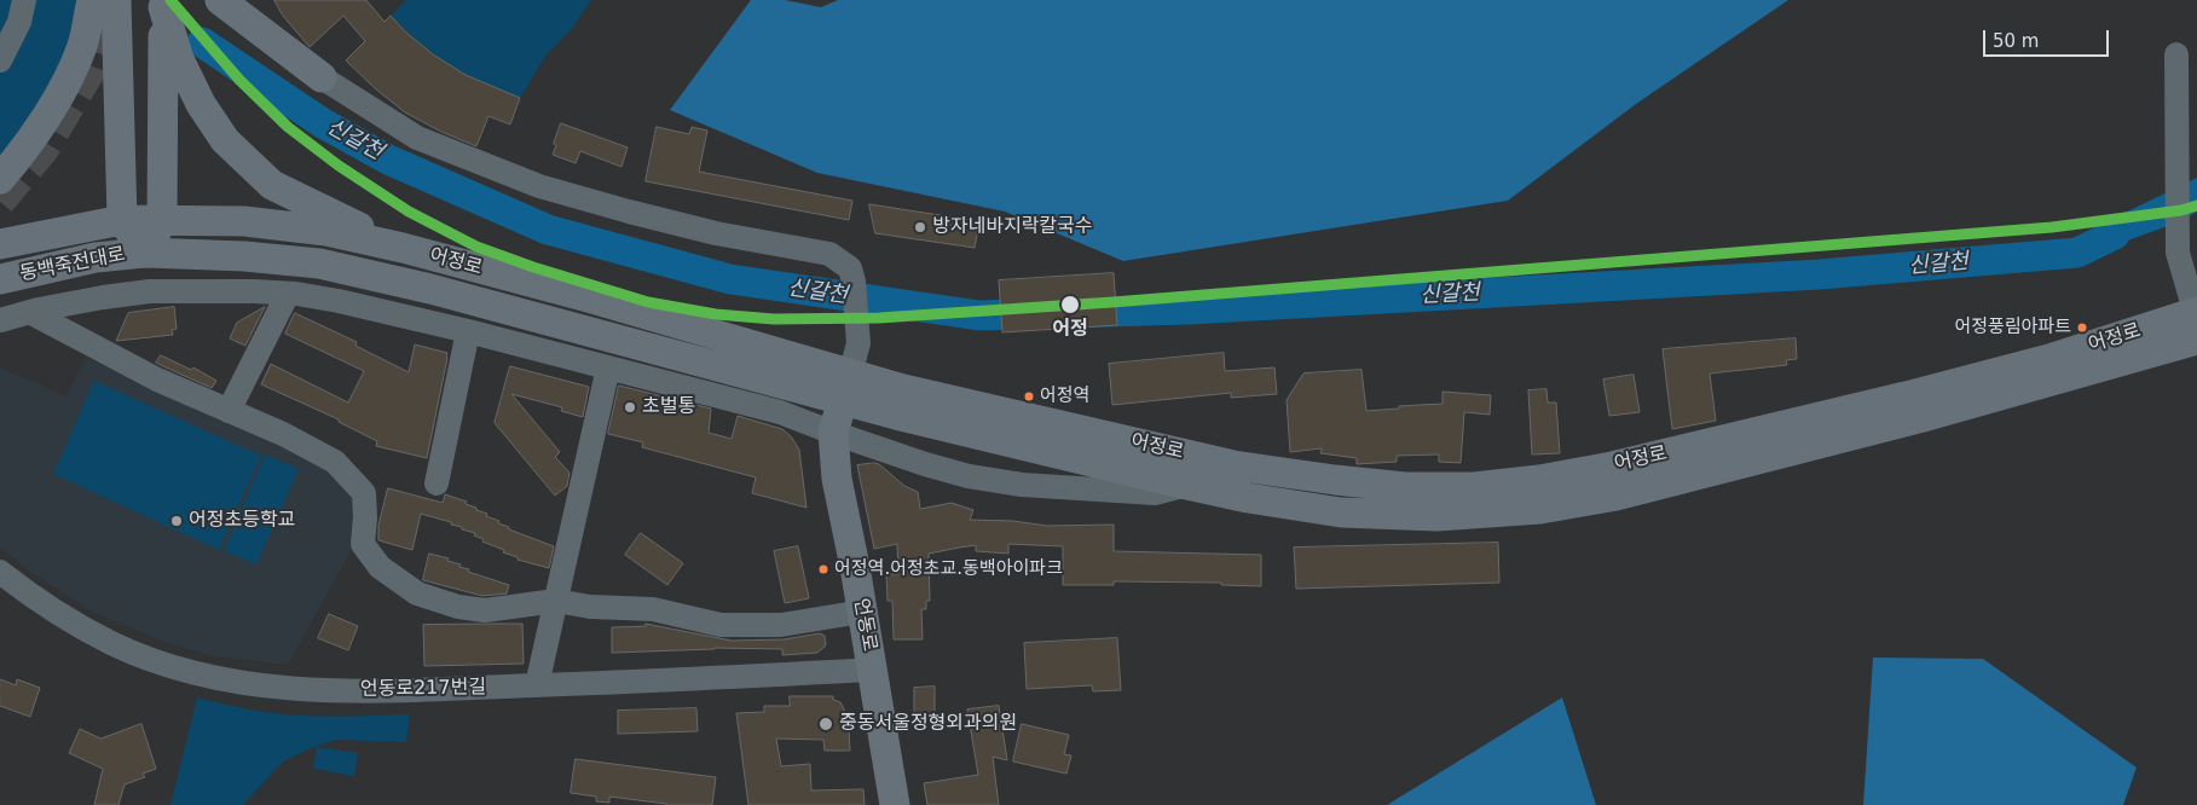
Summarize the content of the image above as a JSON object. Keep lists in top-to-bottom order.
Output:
{
  "streets": {
    "main road": ["어정로", "동백죽전대로", "언동로"],
    "street": ["언동로217번길"]
  },
  "crossings": [
    ["어정로", "동백죽전대로"],
    ["어정로", "언동로"],
    ["언동로", "언동로217번길"]
  ],
  "water": ["신갈천"],
  "places": [
    "방자네바지락칼국수",
    "어정",
    "어정풍림아파트",
    "어정역",
    "초벌통",
    "어정초등학교",
    "어정역.어정초교.동백아이파크",
    "중동서울정형외과의원"
  ],
  "scale_bar": "50 m"
}
